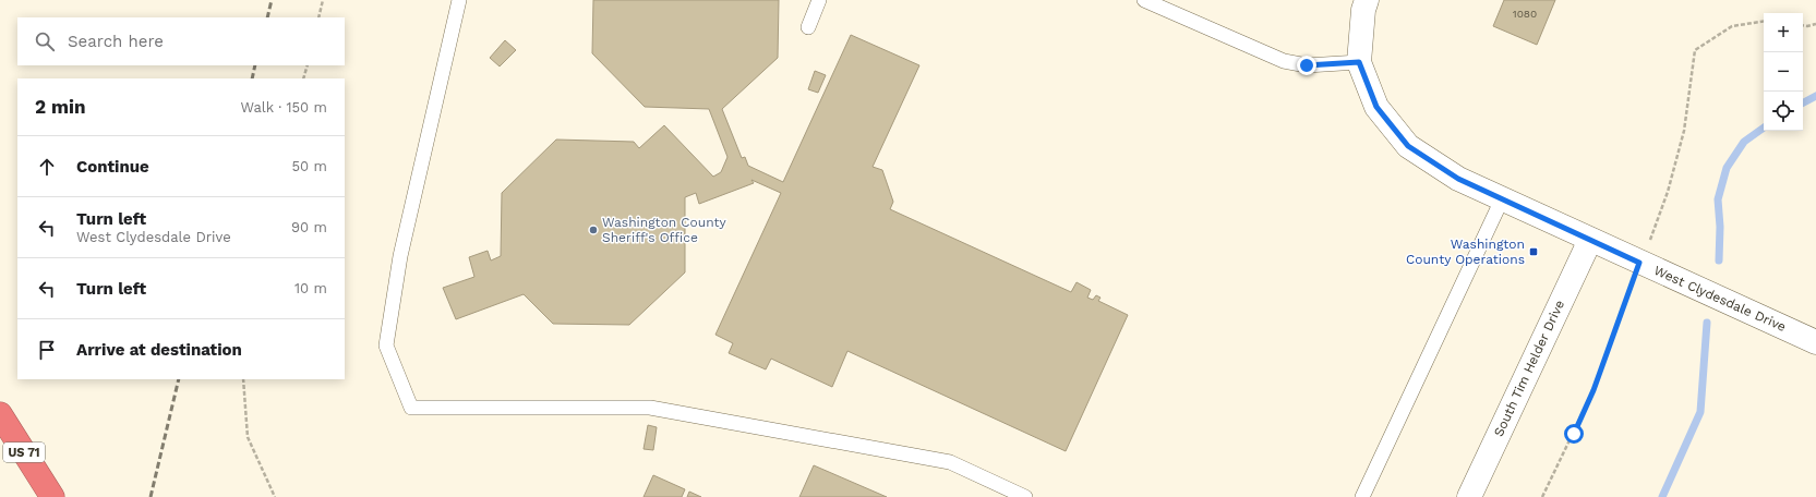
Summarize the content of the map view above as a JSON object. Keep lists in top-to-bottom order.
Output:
{
  "streets": {
    "highway": ["US 71"],
    "street": ["West Clydesdale Drive", "South Tim Helder Drive"]
  },
  "crossings": [
    ["West Clydesdale Drive", "South Tim Helder Drive"]
  ],
  "places": {
    "other": ["Washington County Sheriff's Office"],
    "transit": ["Washington County Operations"]
  },
  "house_numbers": ["1080"],
  "page": {
    "map_buttons": ["+", "−"],
    "search": "Search here",
    "heading": ["2 min", "Walk · 150 m"],
    "list": [
      ["Continue", "50 m"],
      ["Turn left", "West Clydesdale Drive", "90 m"],
      ["Turn left", "10 m"],
      "Arrive at destination"
    ]
  }
}
